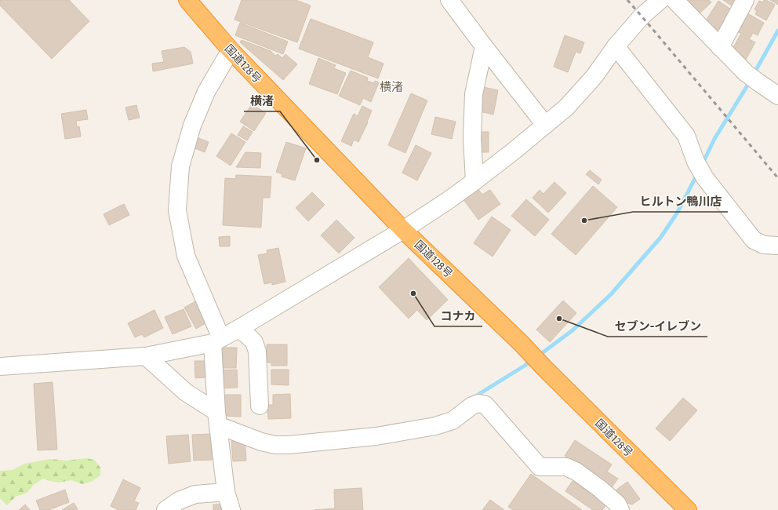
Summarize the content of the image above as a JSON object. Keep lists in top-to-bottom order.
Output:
{
  "streets": {
    "highway": ["国道128号"]
  },
  "districts": ["横渚"],
  "places": [
    "横渚",
    "ヒルトン鴨川店",
    "コナカ",
    "セブン-イレブン"
  ]
}
